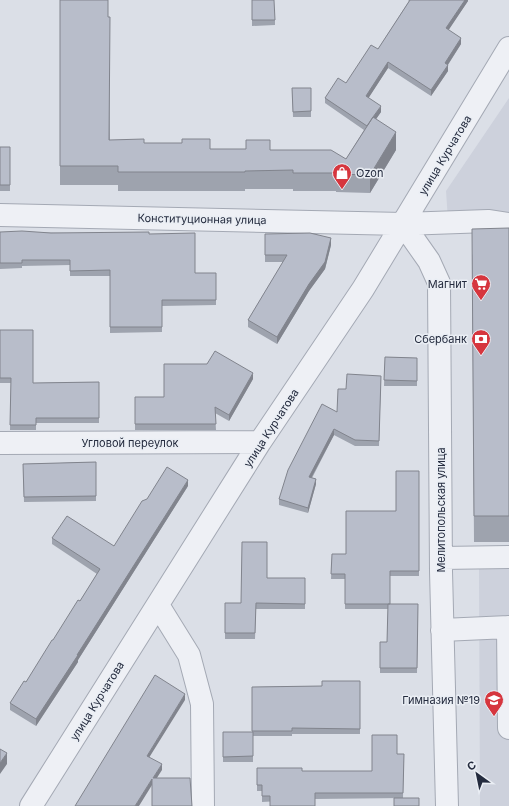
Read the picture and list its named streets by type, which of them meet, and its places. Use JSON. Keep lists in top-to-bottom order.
{
  "streets": {
    "street": [
      "улица Курчатова",
      "Конституционная улица",
      "Угловой переулок",
      "Мелитопольская улица"
    ]
  },
  "crossings": [
    ["улица Курчатова", "Конституционная улица"],
    ["улица Курчатова", "Угловой переулок"],
    ["улица Курчатова", "Мелитопольская улица"],
    ["Конституционная улица", "Мелитопольская улица"]
  ],
  "places": {
    "shop": ["Ozon"],
    "supermarket": ["Магнит"],
    "bank": ["Сбербанк"],
    "school or university": ["Гимназия №19"]
  },
  "north": "top left"
}
